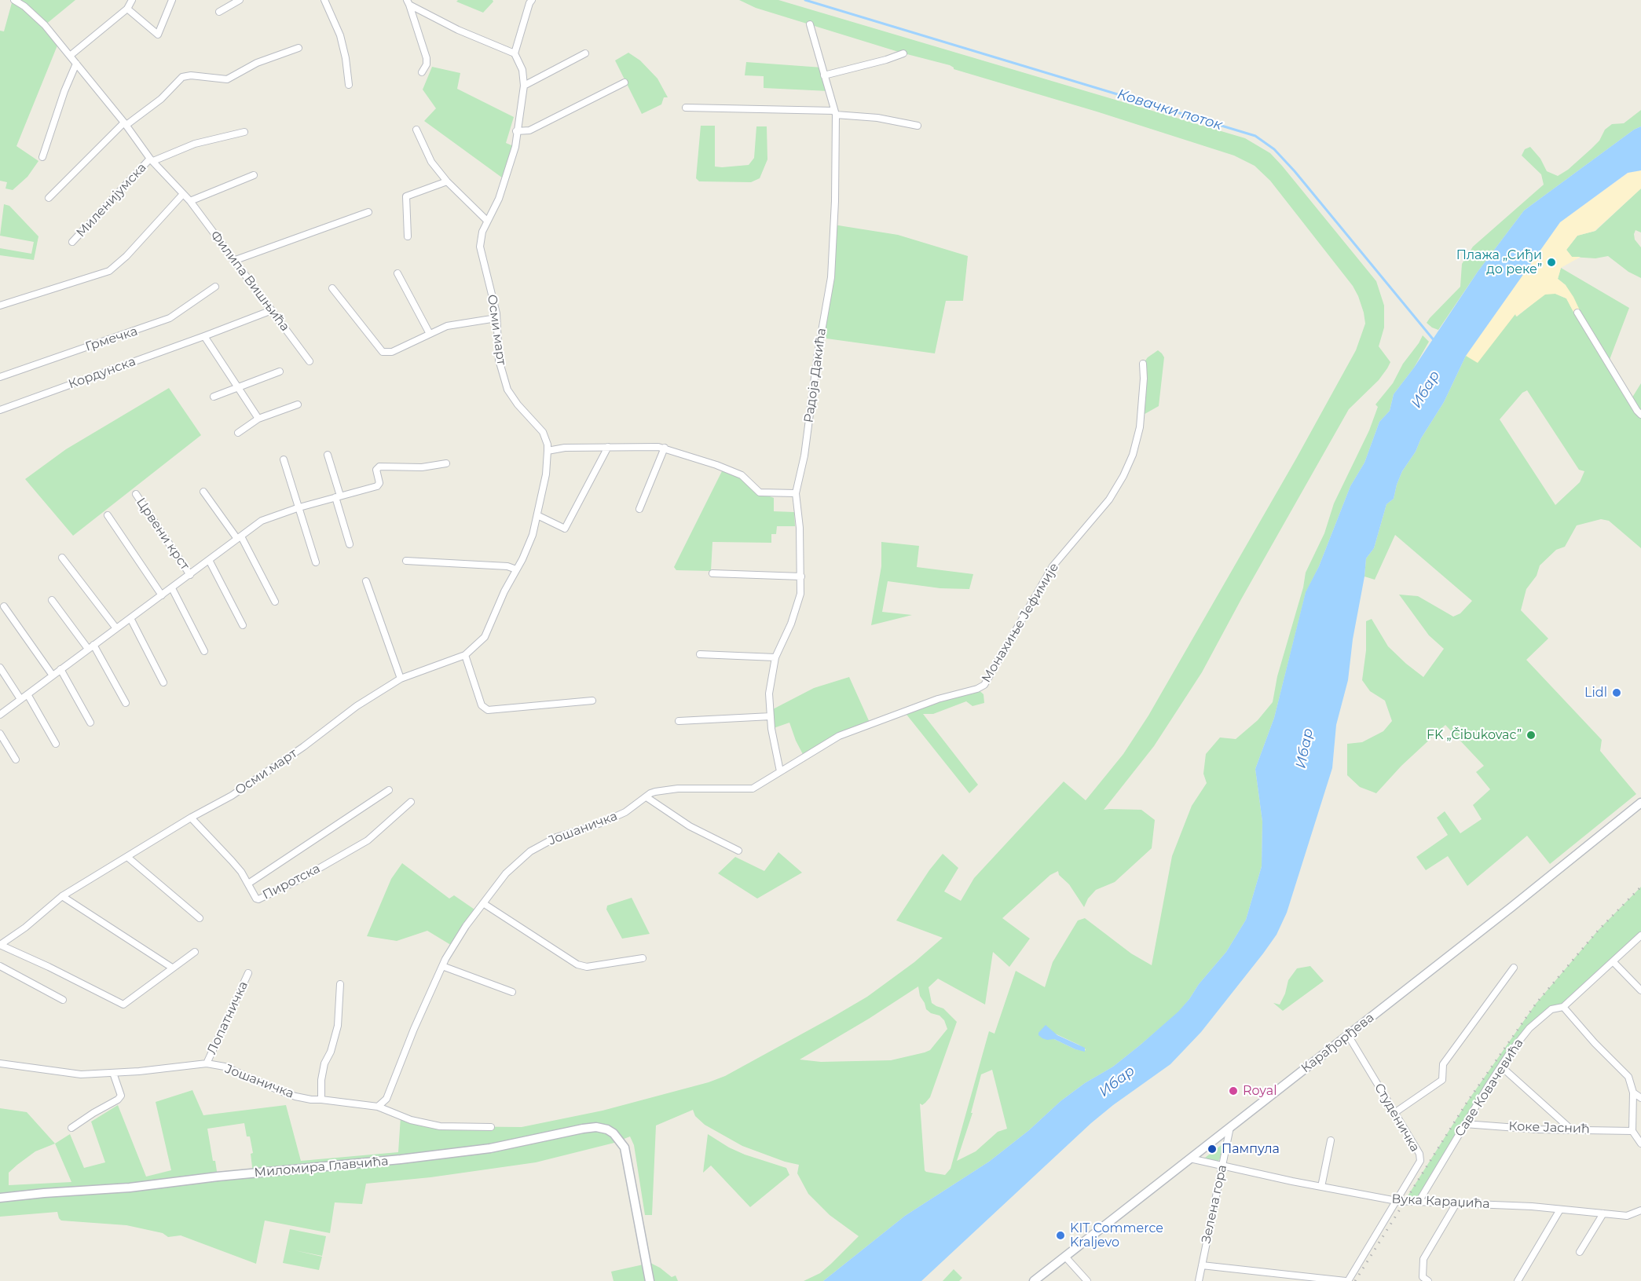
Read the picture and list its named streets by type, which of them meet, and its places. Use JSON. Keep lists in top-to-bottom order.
{
  "streets": {
    "street": [
      "Миленијумска",
      "Филипа Вишњића",
      "Осми март",
      "Грмечка",
      "Кордунска",
      "Радоја Дакића",
      "Црвени крст",
      "Монахиње Јефимије",
      "Јошаничка",
      "Пиротска",
      "Лопатничка",
      "Карађорђева",
      "Саве Ковачевића",
      "Студеничка",
      "Коке Јаснић",
      "Миломира Главчића",
      "Вука Караџића",
      "Зелена гора"
    ]
  },
  "crossings": [
    ["Миленијумска", "Филипа Вишњића"],
    ["Филипа Вишњића", "Кордунска"],
    ["Осми март", "Пиротска"],
    ["Монахиње Јефимије", "Јошаничка"],
    ["Јошаничка", "Лопатничка"],
    ["Карађорђева", "Студеничка"],
    ["Карађорђева", "Вука Караџића"],
    ["Карађорђева", "Зелена гора"],
    ["Саве Ковачевића", "Коке Јаснић"],
    ["Саве Ковачевића", "Вука Караџића"],
    ["Студеничка", "Вука Караџића"],
    ["Вука Караџића", "Зелена гора"]
  ],
  "water": ["Ковачки поток", "Ибар"],
  "places": [
    "Плажа „Сиђи до реке”",
    "Lidl",
    "FK „Čibukovac”",
    "Royal",
    "Пампула",
    "KIT Commerce Kraljevo"
  ]
}
